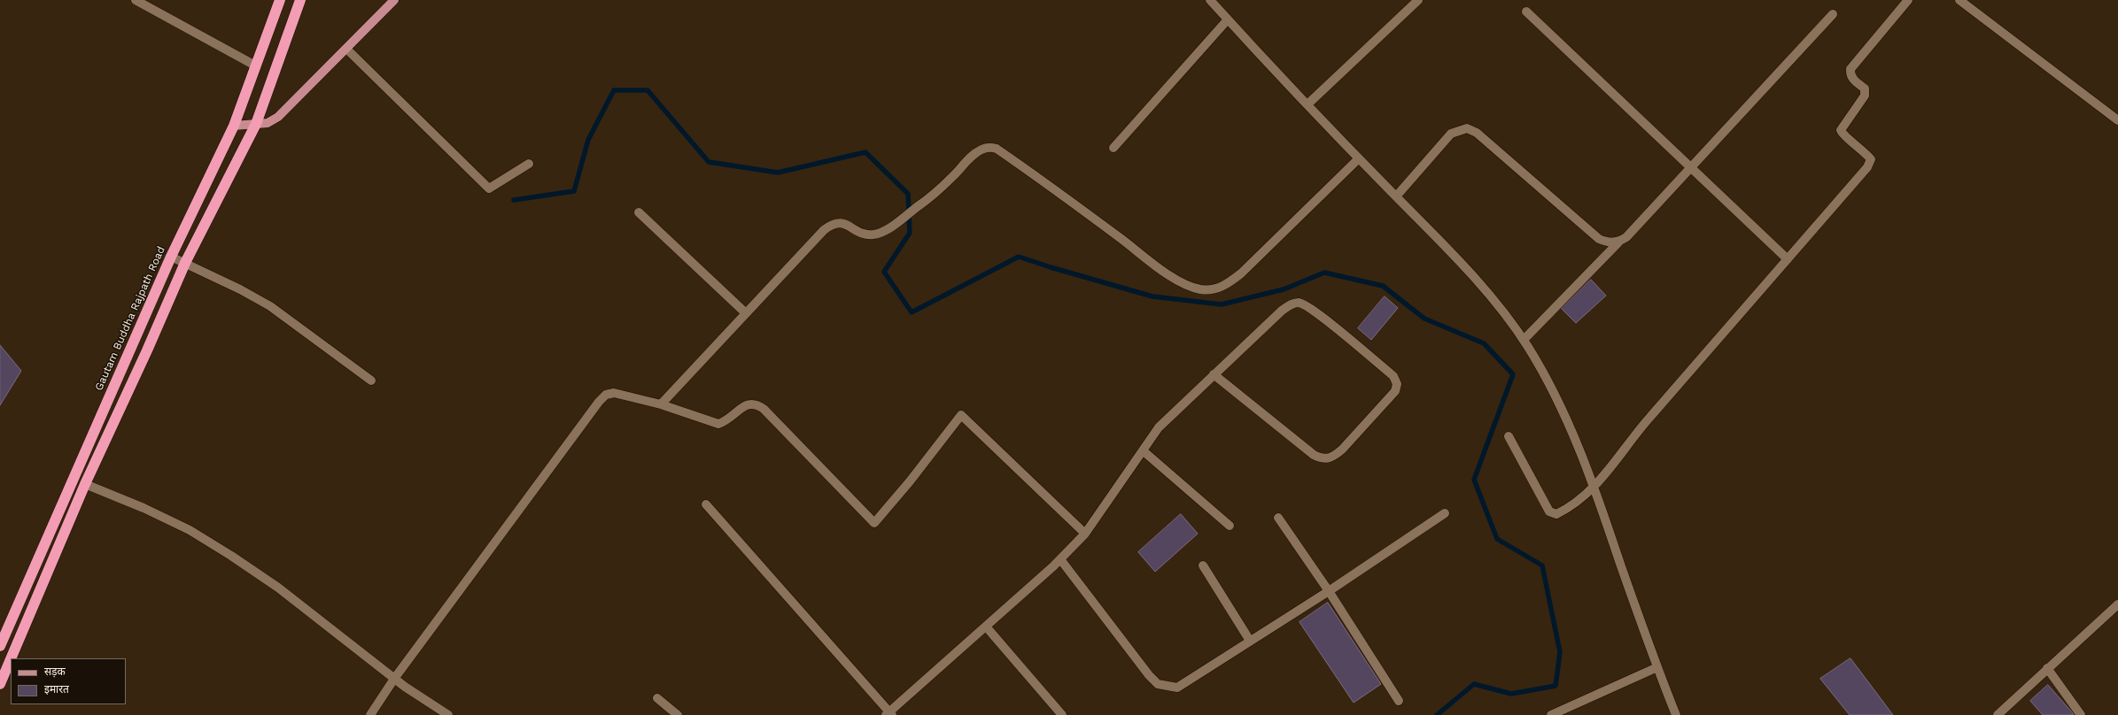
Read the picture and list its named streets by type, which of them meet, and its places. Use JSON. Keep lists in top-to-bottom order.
{
  "streets": {
    "highway": ["Gautam Buddha Rajpath Road"]
  },
  "legend": ["सड़क", "इमारत"]
}
